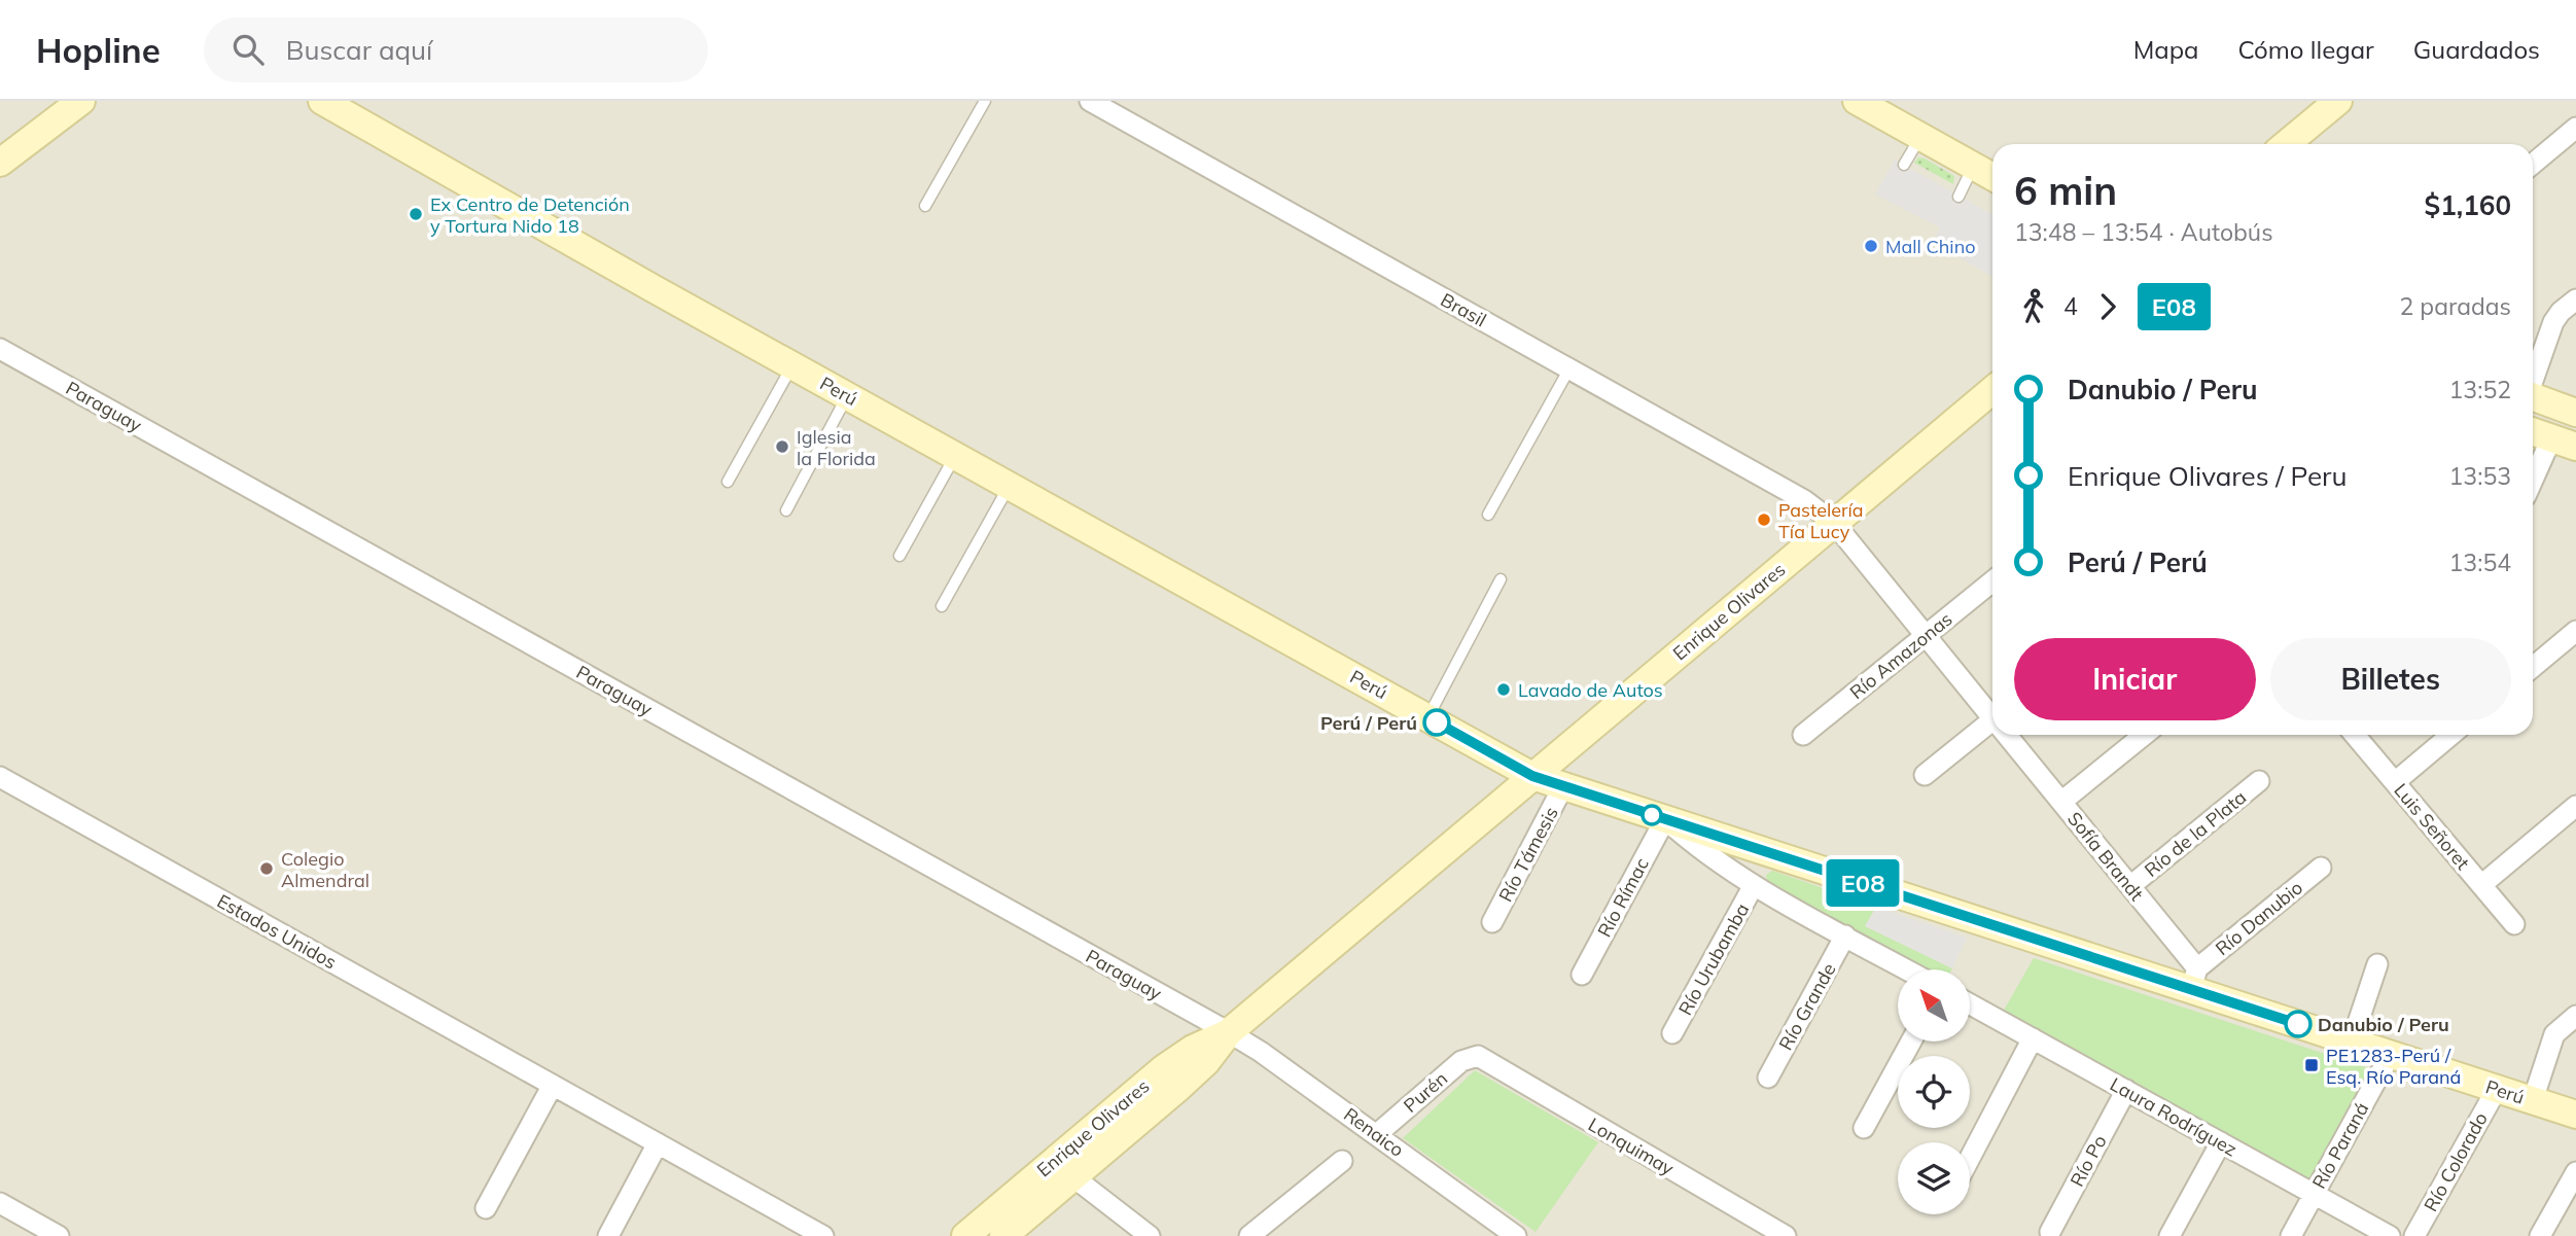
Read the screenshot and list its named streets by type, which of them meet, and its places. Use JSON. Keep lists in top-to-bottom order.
{
  "streets": {
    "street": [
      "Brasil",
      "Perú",
      "Paraguay",
      "Enrique Olivares",
      "Río Amazonas",
      "Luis Señoret",
      "Río de la Plata",
      "Río Támesis",
      "Sofía Brandt",
      "Río Rímac",
      "Río Danubio",
      "Estados Unidos",
      "Río Urubamba",
      "Río Grande",
      "Purén",
      "Laura Rodríguez",
      "Renaico",
      "Río Paraná",
      "Lonquimay",
      "Río Po",
      "Río Colorado"
    ]
  },
  "crossings": [
    ["Brasil", "Enrique Olivares"],
    ["Brasil", "Sofía Brandt"],
    ["Perú", "Enrique Olivares"],
    ["Perú", "Río Támesis"],
    ["Perú", "Sofía Brandt"],
    ["Perú", "Río Rímac"],
    ["Perú", "Río Danubio"],
    ["Perú", "Río Paraná"],
    ["Perú", "Río Colorado"],
    ["Paraguay", "Enrique Olivares"],
    ["Paraguay", "Renaico"],
    ["Enrique Olivares", "Sofía Brandt"],
    ["Enrique Olivares", "Renaico"],
    ["Río Amazonas", "Sofía Brandt"],
    ["Río de la Plata", "Sofía Brandt"],
    ["Sofía Brandt", "Río Danubio"],
    ["Purén", "Renaico"],
    ["Purén", "Lonquimay"],
    ["Laura Rodríguez", "Río Paraná"],
    ["Laura Rodríguez", "Río Po"]
  ],
  "places": {
    "other": [
      "Ex Centro de Detención y Tortura Nido 18",
      "Mall Chino",
      "Iglesia la Florida",
      "Pastelería Tía Lucy",
      "Lavado de Autos",
      "Perú / Perú",
      "Colegio Almendral",
      "Danubio / Peru"
    ],
    "transit": ["PE1283-Perú / Esq. Río Paraná"]
  },
  "lines": ["bus line E08"],
  "north": "top left",
  "page": {
    "header": "Hopline",
    "search": "Buscar aquí",
    "nav": ["Mapa", "Cómo llegar", "Guardados"],
    "on_map": "E08",
    "heading": ["6 min", "13:48 – 13:54 · Autobús", "$1,160"],
    "legs": ["4", "E08", "2 paradas"],
    "list": [
      {
        "name": "Danubio / Peru",
        "value": "13:52"
      },
      {
        "name": "Enrique Olivares / Peru",
        "value": "13:53"
      },
      {
        "name": "Perú / Perú",
        "value": "13:54"
      }
    ],
    "buttons": ["Iniciar", "Billetes"]
  }
}
